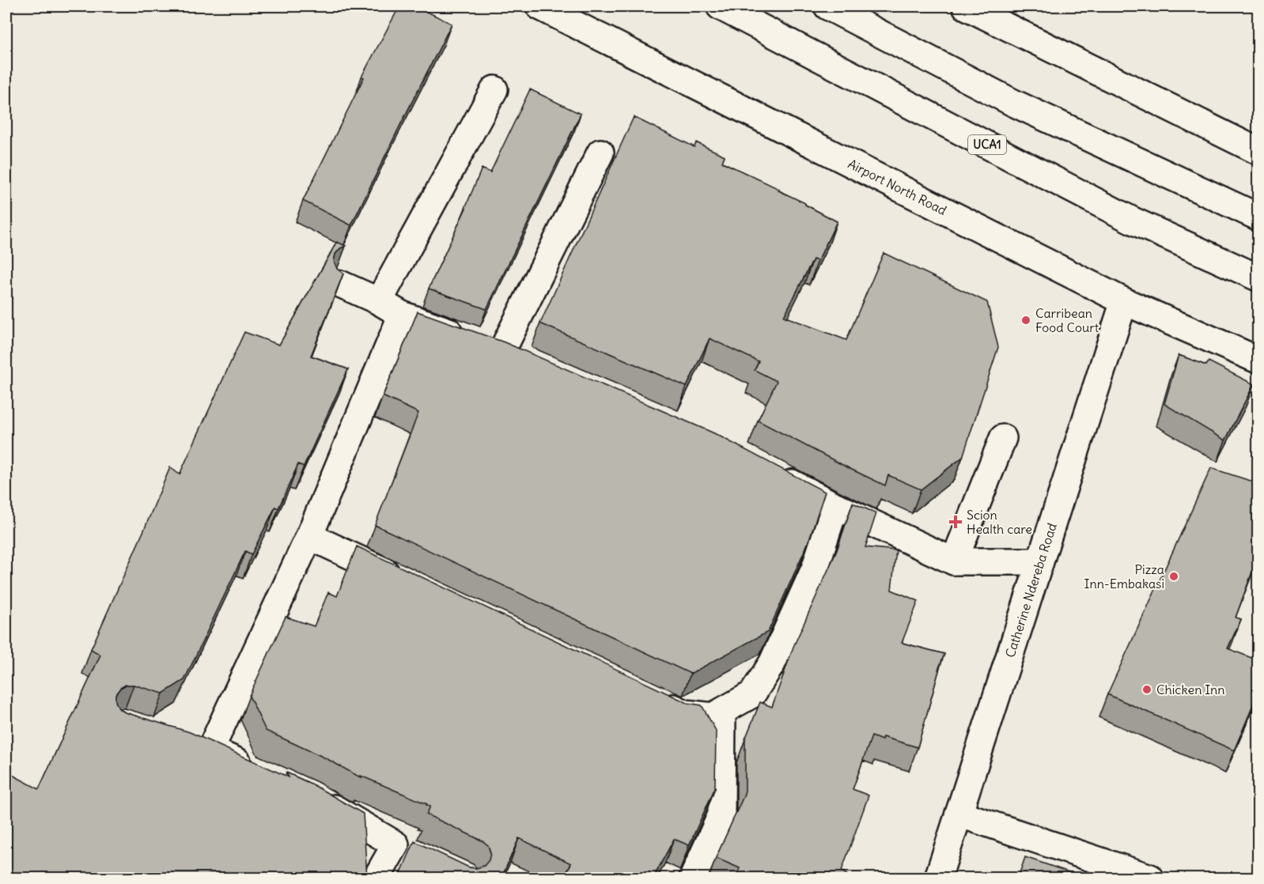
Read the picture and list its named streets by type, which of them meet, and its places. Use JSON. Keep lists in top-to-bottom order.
{
  "streets": {
    "street": ["UCA1", "Airport North Road", "Catherine Ndereba Road"]
  },
  "crossings": [
    ["Airport North Road", "Catherine Ndereba Road"]
  ],
  "places": {
    "other": ["Carribean Food Court", "Pizza Inn-Embakasi", "Chicken Inn"],
    "health": ["Scion Health care"]
  }
}
